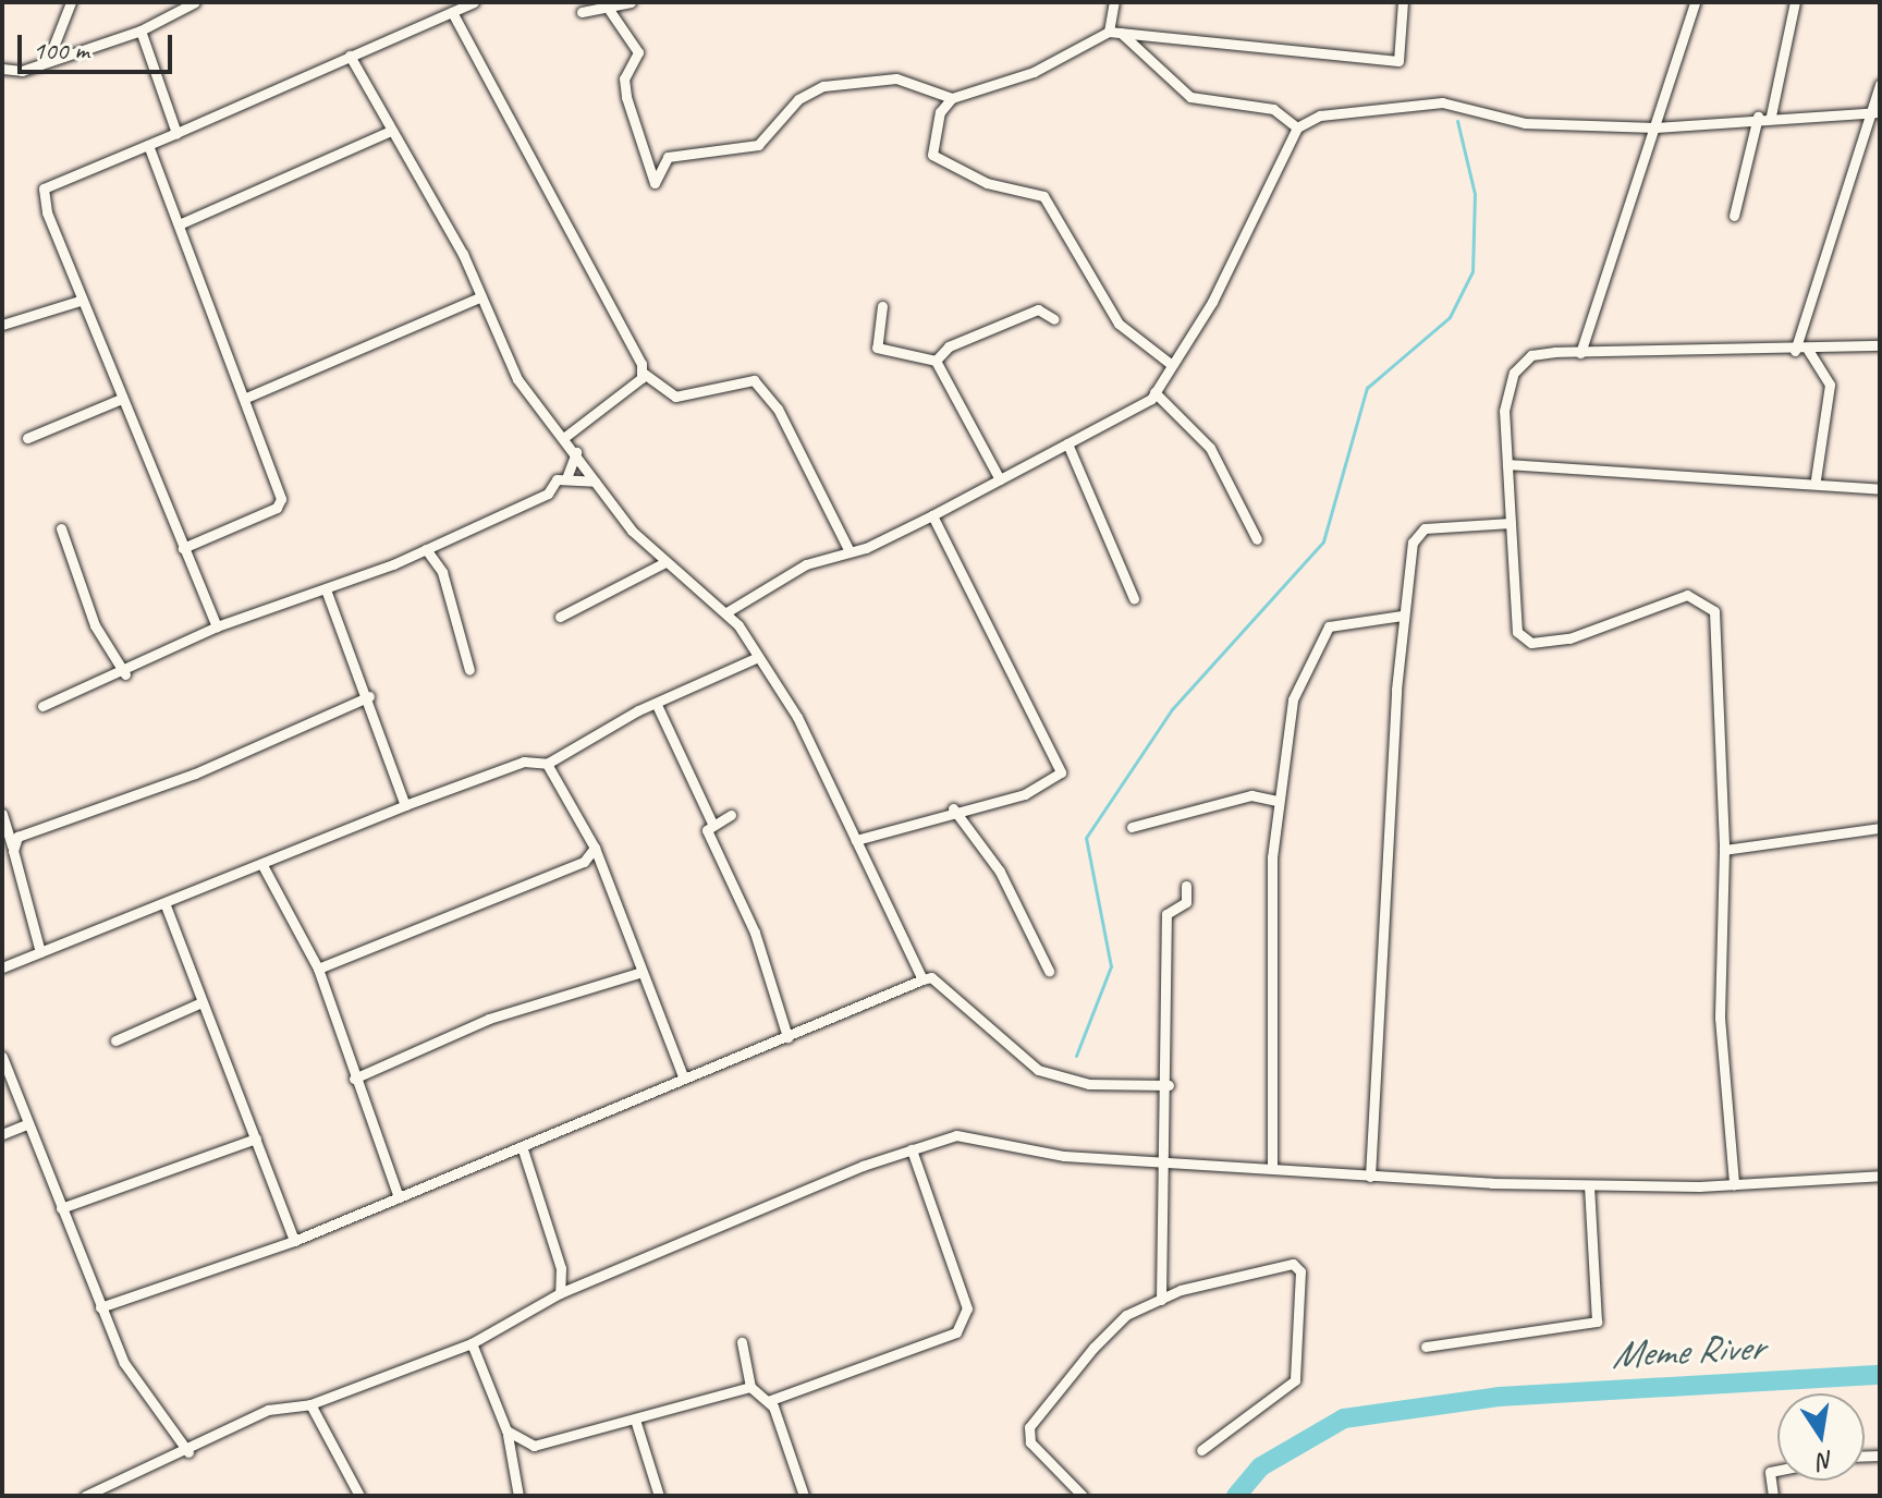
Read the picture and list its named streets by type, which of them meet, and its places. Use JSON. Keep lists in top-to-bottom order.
{
  "water": ["Meme River"],
  "scale_bar": "100 m",
  "north": "bottom"
}
